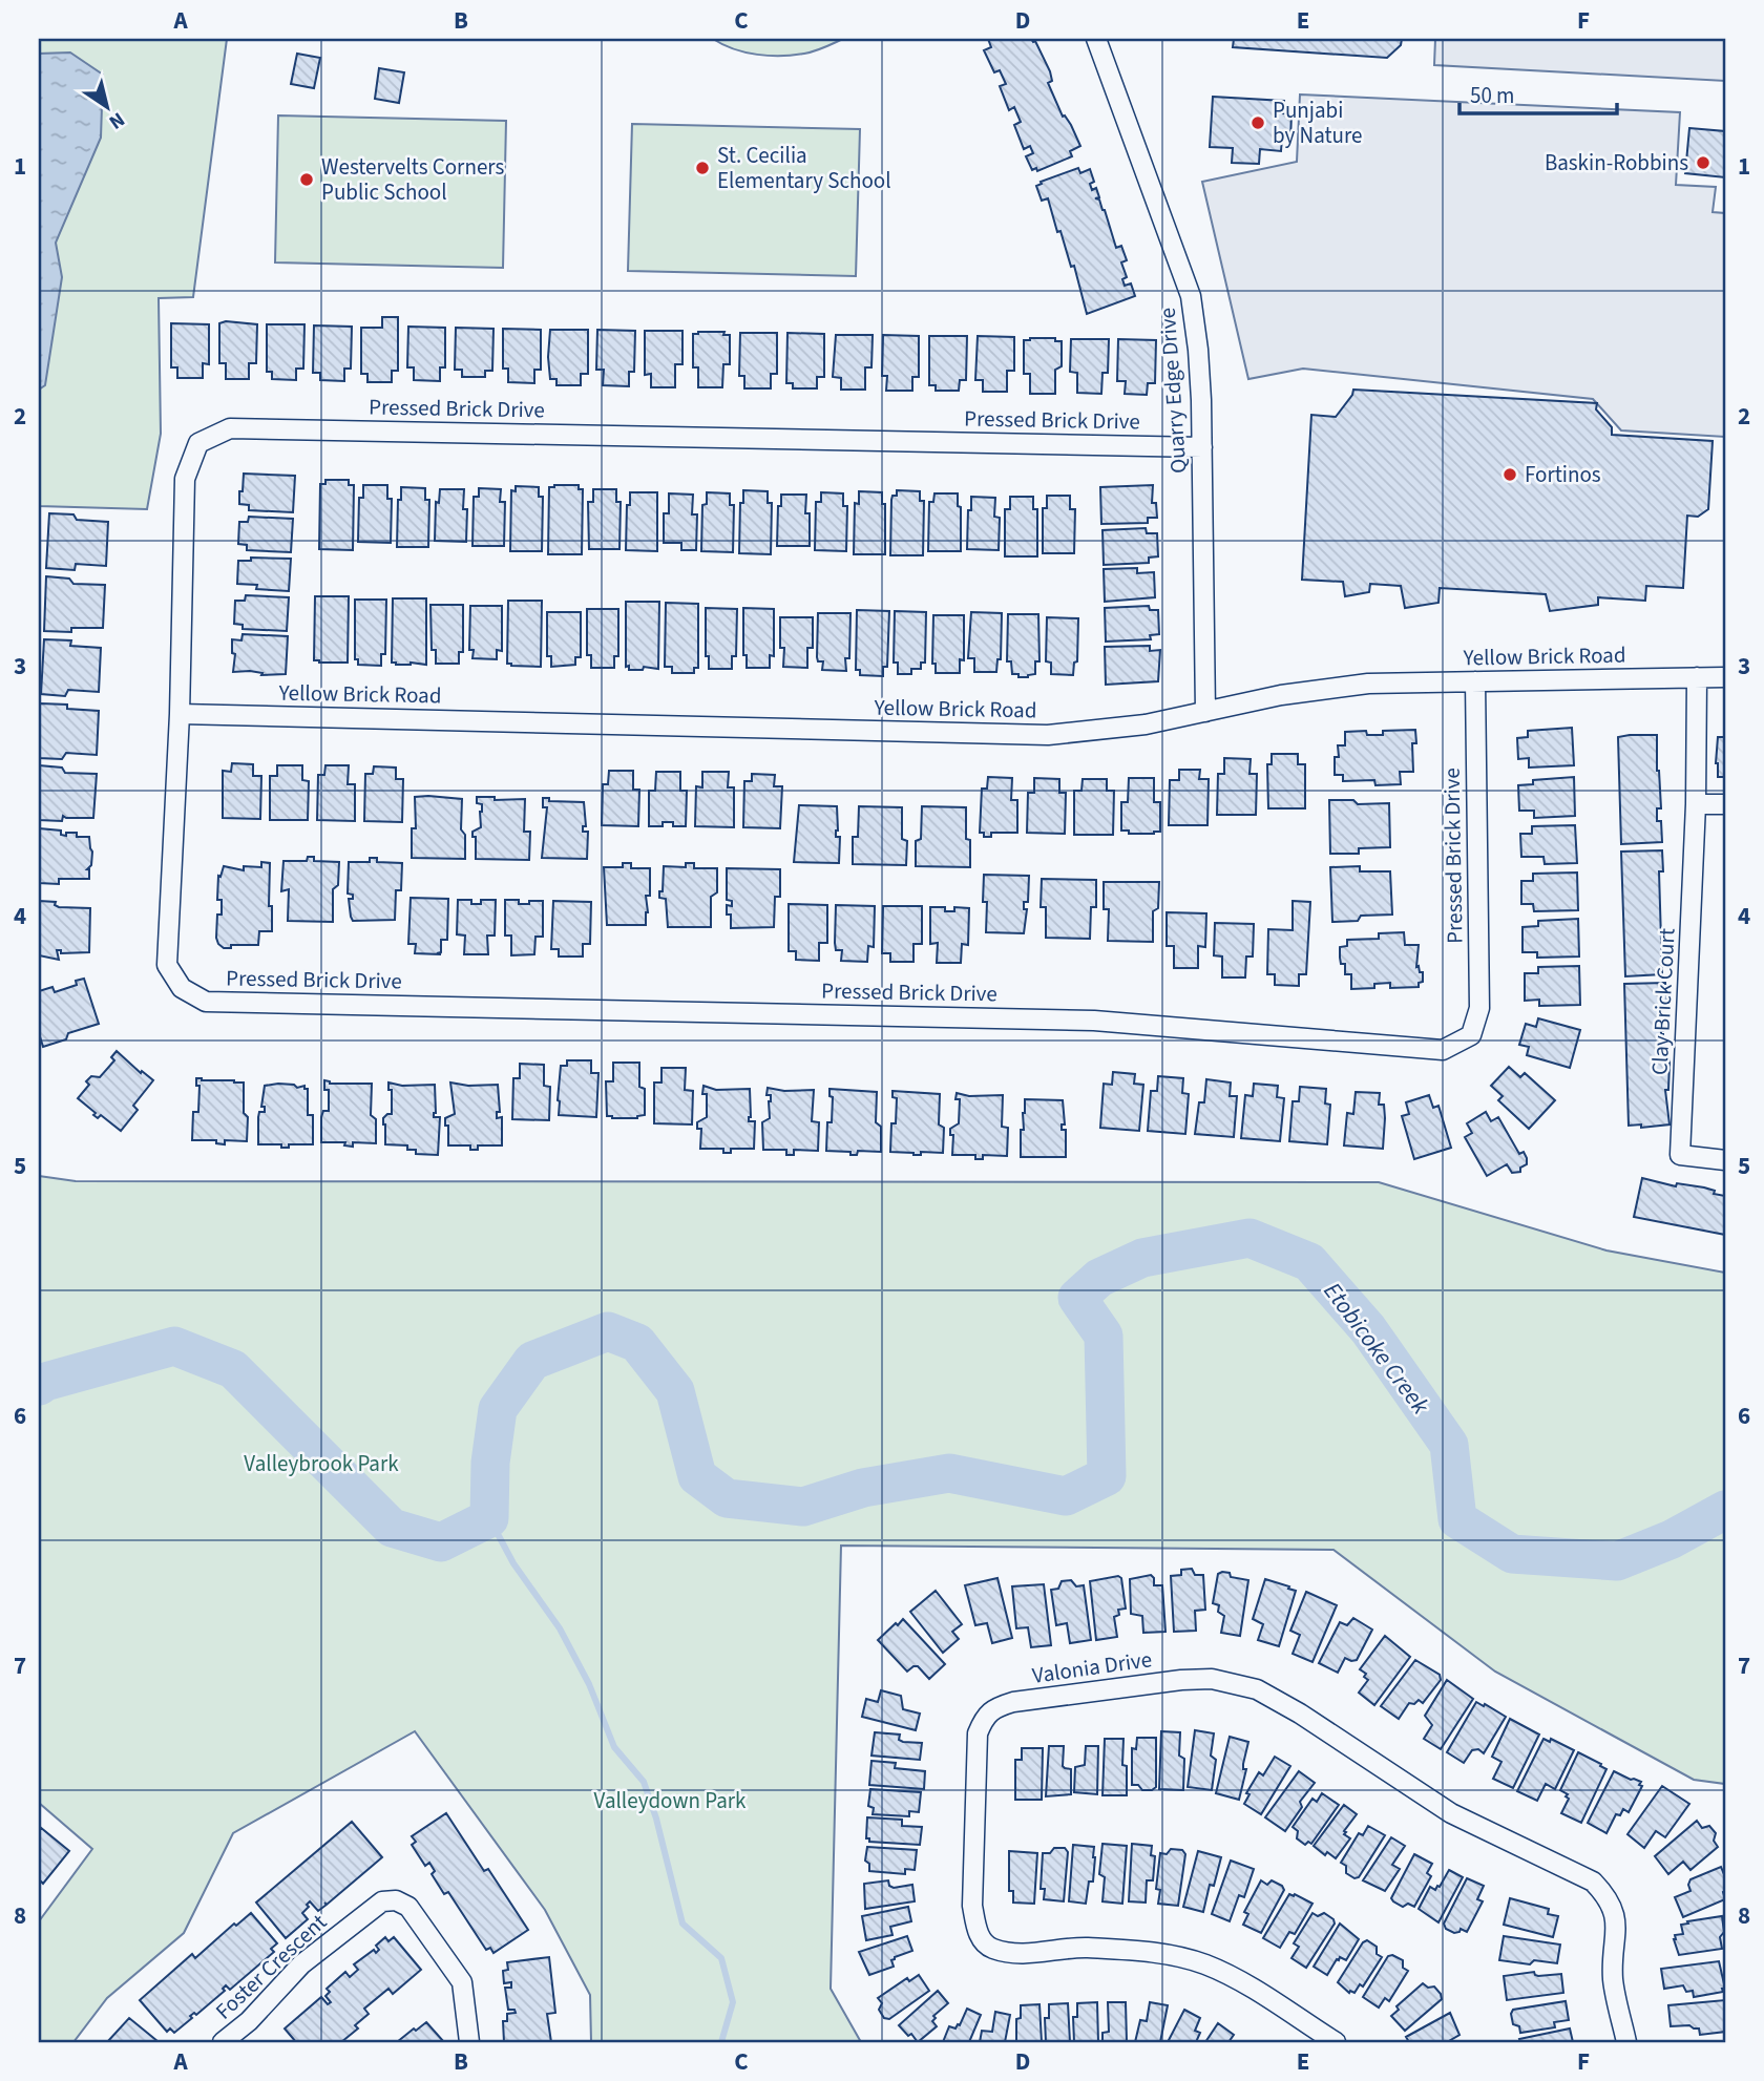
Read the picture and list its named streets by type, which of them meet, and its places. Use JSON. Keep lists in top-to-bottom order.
{
  "streets": {
    "street": [
      "Quarry Edge Drive",
      "Pressed Brick Drive",
      "Yellow Brick Road",
      "Clay Brick Court",
      "Valonia Drive",
      "Foster Crescent"
    ]
  },
  "crossings": [
    ["Quarry Edge Drive", "Pressed Brick Drive"],
    ["Quarry Edge Drive", "Yellow Brick Road"],
    ["Pressed Brick Drive", "Yellow Brick Road"],
    ["Yellow Brick Road", "Clay Brick Court"]
  ],
  "water": ["Etobicoke Creek"],
  "parks": ["Valleybrook Park", "Valleydown Park"],
  "places": [
    "Punjabi by Nature",
    "Baskin-Robbins",
    "St. Cecilia Elementary School",
    "Westervelts Corners Public School",
    "Fortinos"
  ],
  "scale_bar": "50 m",
  "north": "bottom right",
  "grid": {
    "columns": [
      "A",
      "B",
      "C",
      "D",
      "E",
      "F"
    ],
    "rows": [
      "1",
      "2",
      "3",
      "4",
      "5",
      "6",
      "7",
      "8"
    ]
  }
}
